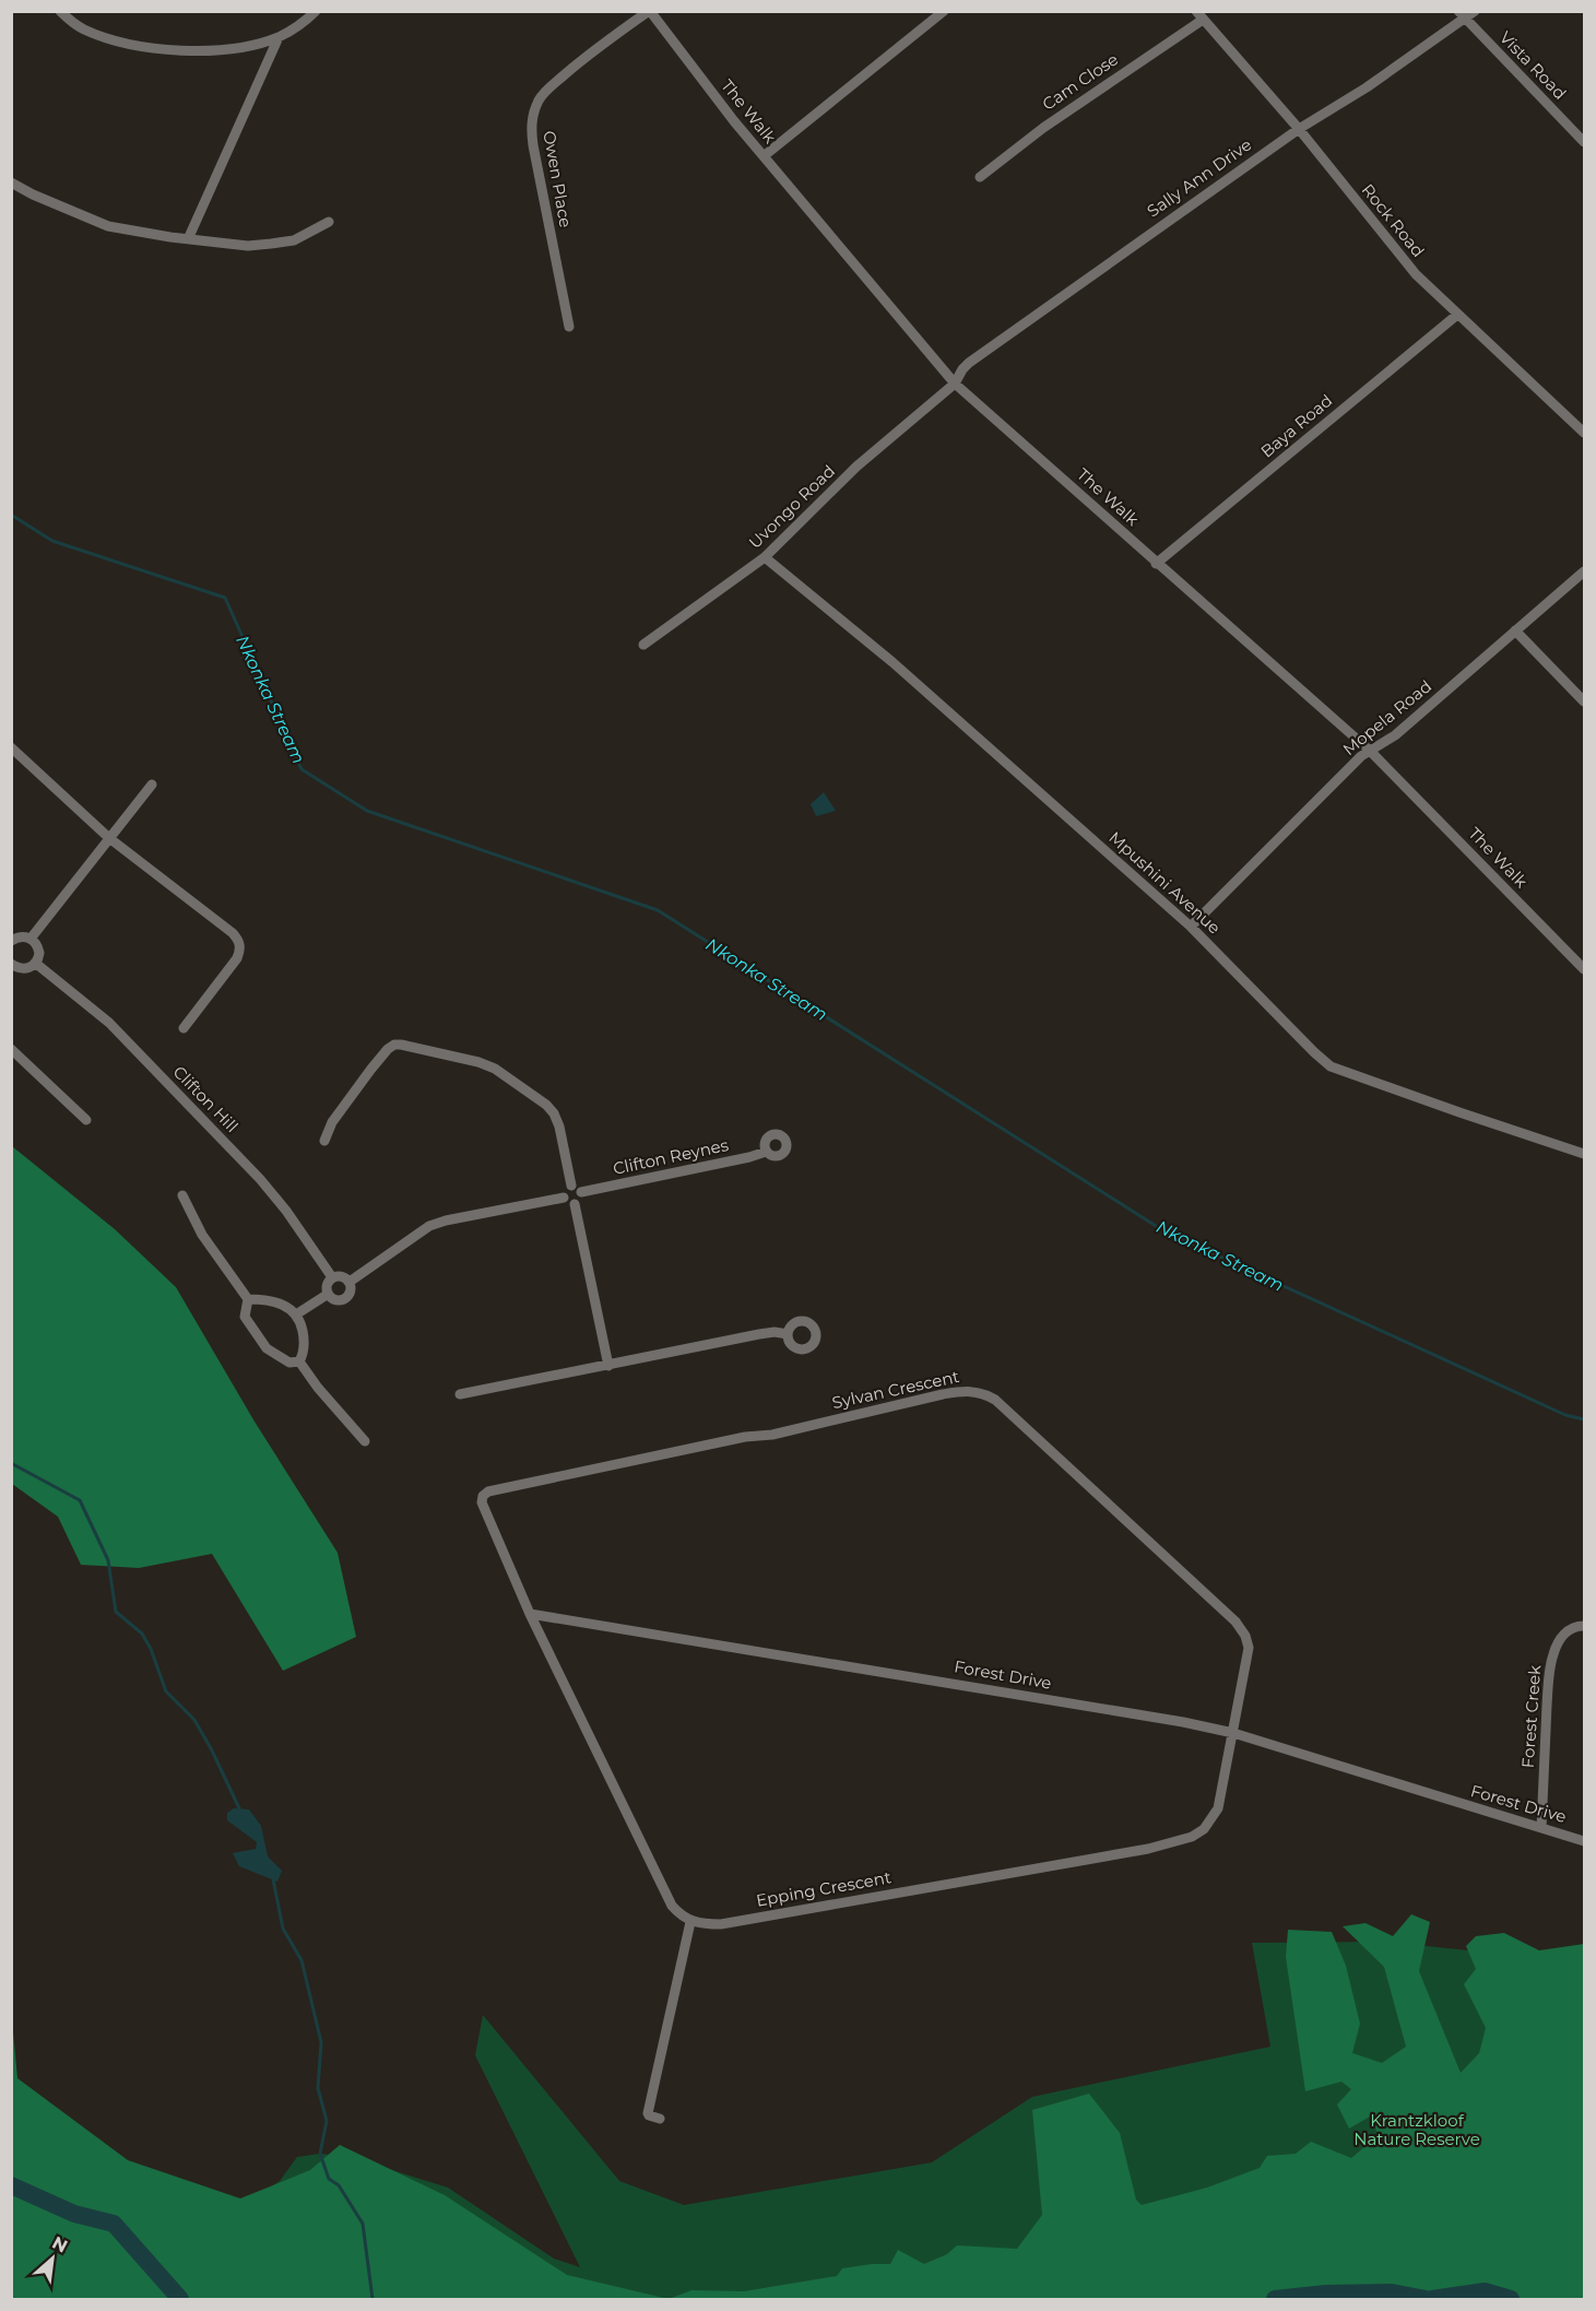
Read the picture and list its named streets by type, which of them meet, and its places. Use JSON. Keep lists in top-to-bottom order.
{
  "streets": {
    "street": [
      "Vista Road",
      "Cam Close",
      "The Walk",
      "Sally Ann Drive",
      "Owen Place",
      "Rock Road",
      "Baya Road",
      "Uvongo Road",
      "Mopela Road",
      "Mpushini Avenue",
      "Clifton Hill",
      "Clifton Reynes",
      "Sylvan Crescent",
      "Forest Drive",
      "Forest Creek",
      "Epping Crescent"
    ]
  },
  "crossings": [
    ["Vista Road", "Sally Ann Drive"],
    ["Cam Close", "Rock Road"],
    ["The Walk", "Sally Ann Drive"],
    ["The Walk", "Owen Place"],
    ["The Walk", "Baya Road"],
    ["The Walk", "Uvongo Road"],
    ["The Walk", "Mopela Road"],
    ["Sally Ann Drive", "Rock Road"],
    ["Sally Ann Drive", "Uvongo Road"],
    ["Rock Road", "Baya Road"],
    ["Uvongo Road", "Mpushini Avenue"],
    ["Mopela Road", "Mpushini Avenue"],
    ["Sylvan Crescent", "Forest Drive"],
    ["Sylvan Crescent", "Epping Crescent"],
    ["Forest Drive", "Forest Creek"],
    ["Forest Drive", "Epping Crescent"]
  ],
  "water": ["Nkonka Stream"],
  "parks": ["Krantzkloof Nature Reserve"],
  "north": "top right"
}
